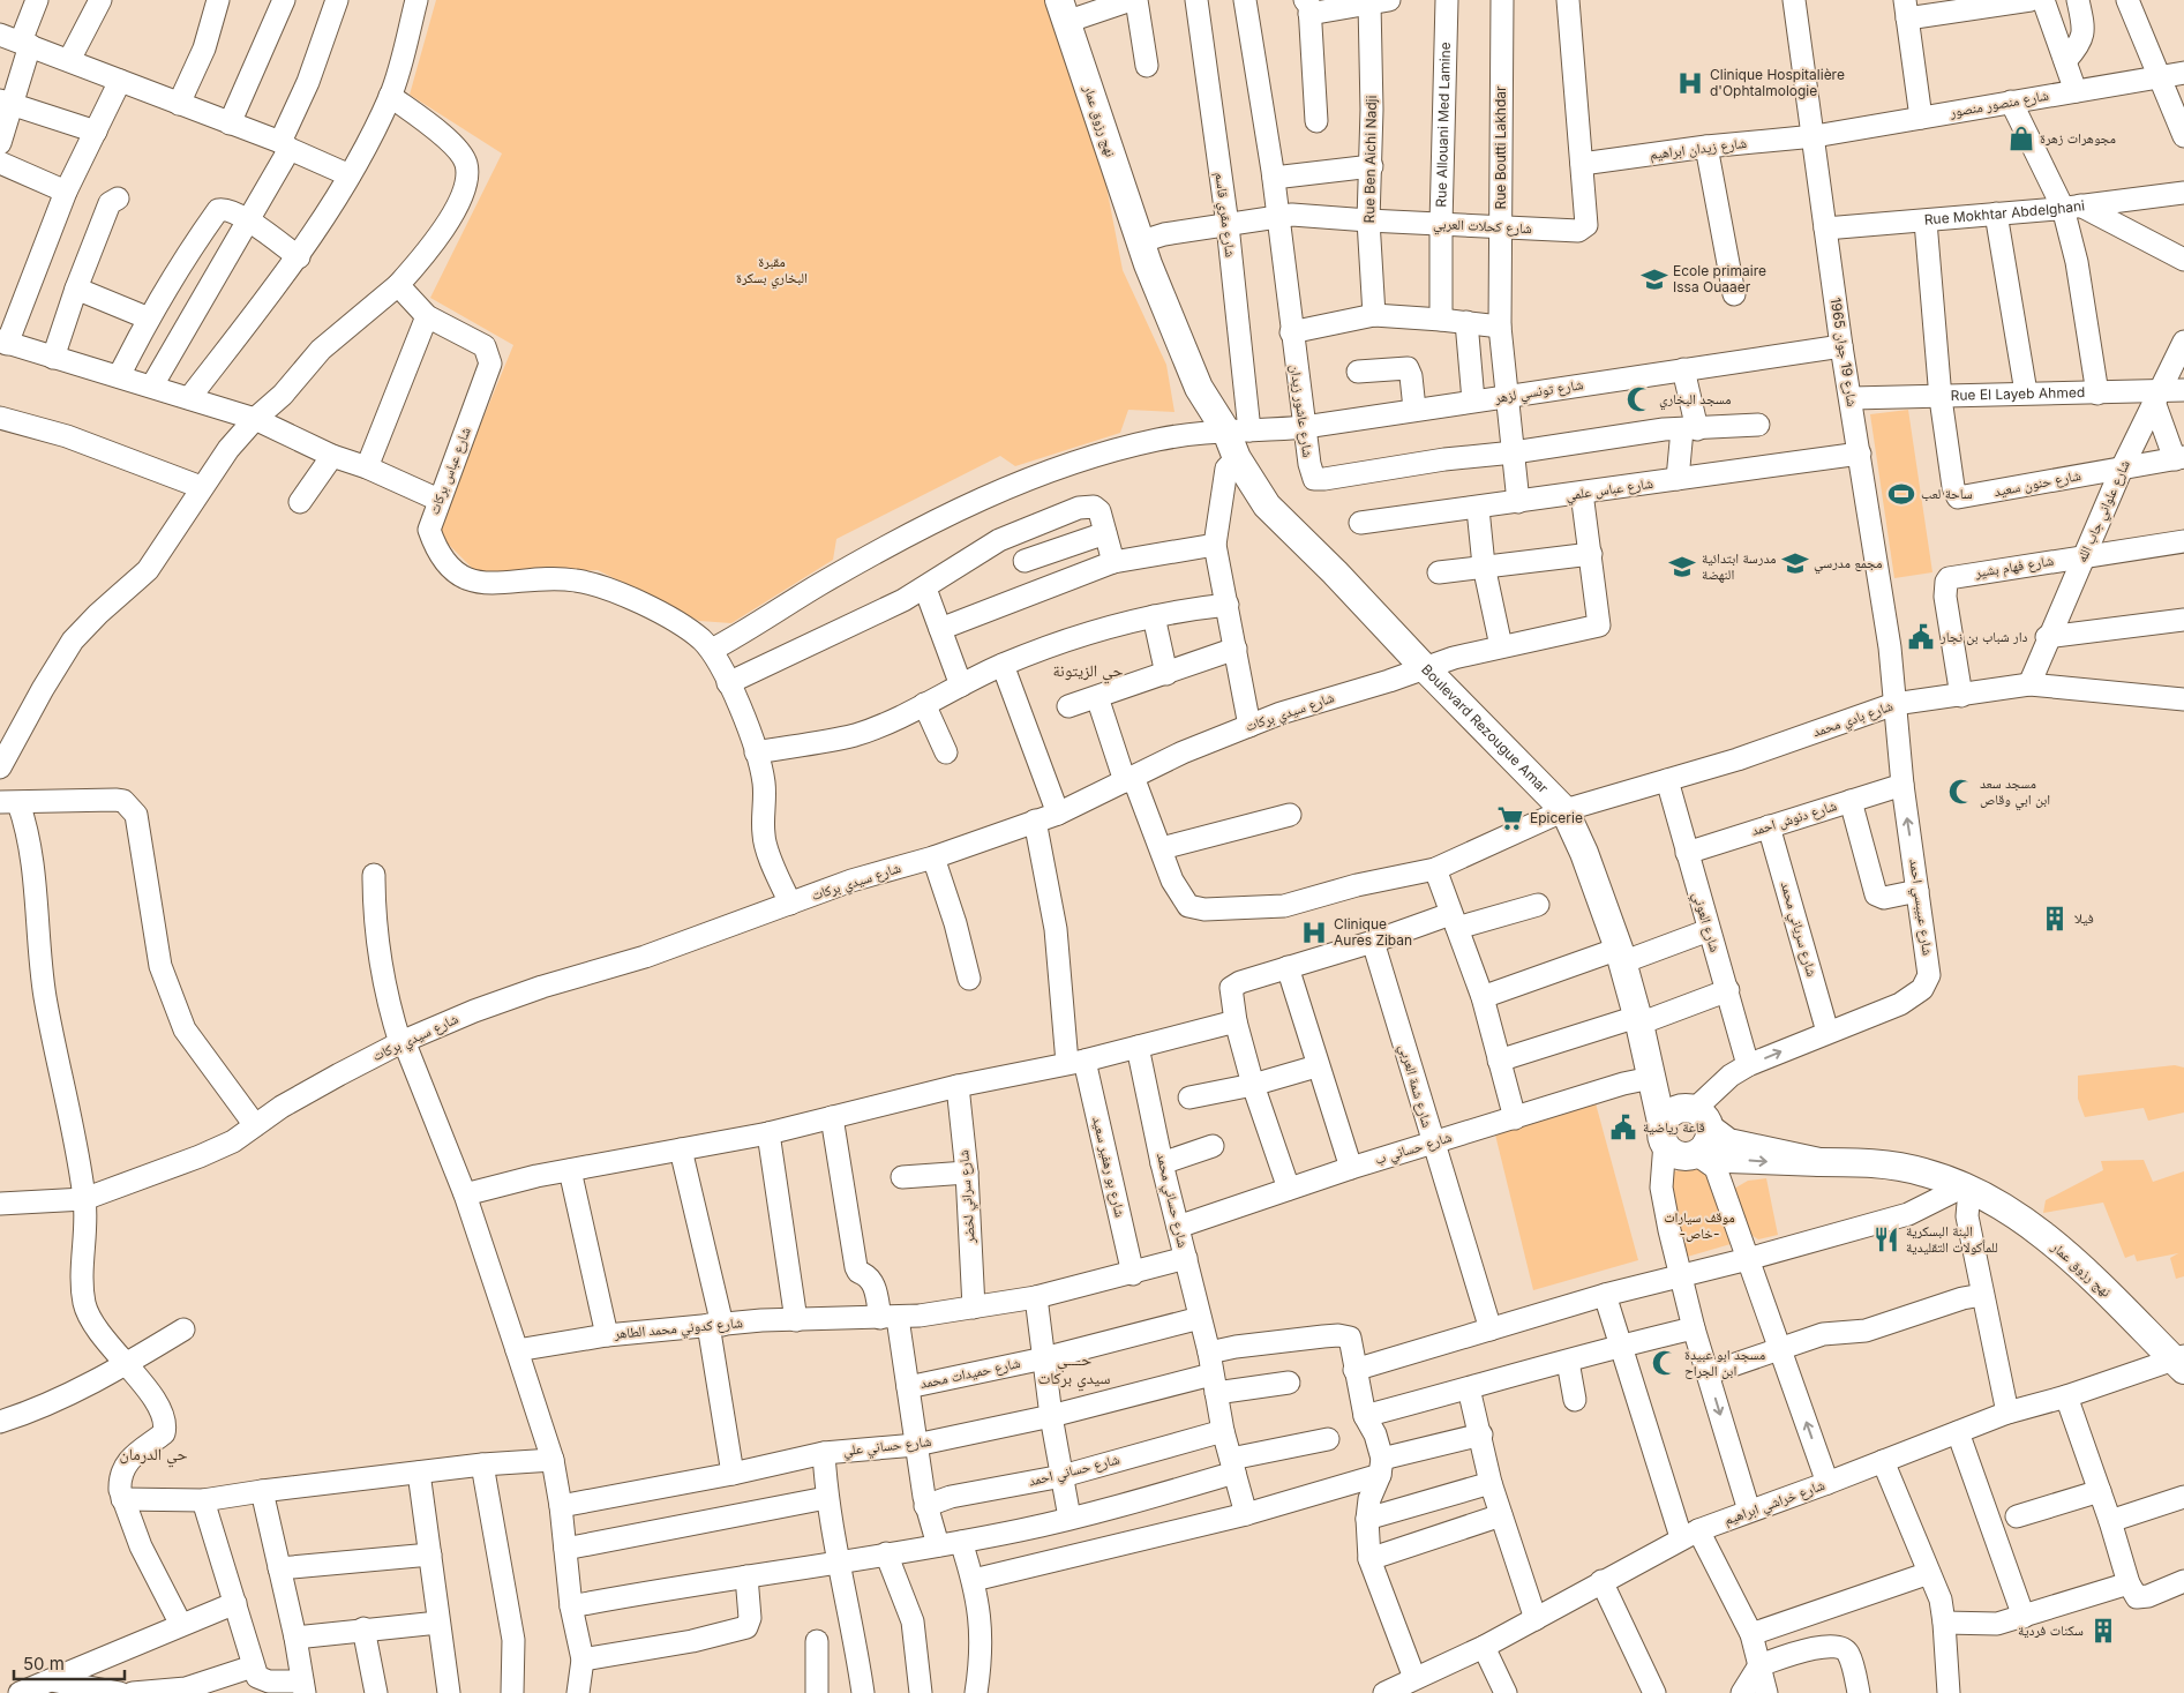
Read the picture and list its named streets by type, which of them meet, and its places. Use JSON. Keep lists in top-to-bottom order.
{
  "streets": {
    "main road": ["نهج رزوق عمار", "Boulevard Rezougue Amar"],
    "street": [
      "شارع منصور منصور",
      "Rue Allouani Med Lamine",
      "Rue Boutti Lakhdar",
      "شارع زيدان ابراهيم",
      "Rue Ben Aichi Nadji",
      "Rue Mokhtar Abdelghani",
      "شارع مقري قاسم",
      "شارع كحلات العربي",
      "شارع 19 جوان 1965",
      "شارع تونسي لزهر",
      "Rue El Layeb Ahmed",
      "شارع عاشور زيدان",
      "شارع عباس بركات",
      "شارع حنون سعيد",
      "شارع عباس علمي",
      "شارع علواني جاب الله",
      "شارع فهام بشير",
      "شارع سيدي بركات",
      "شارع بادي محمد",
      "شارع دنوش احمد",
      "شارع عبيبسي احمد",
      "شارع العوني",
      "شارع سرياني محمد",
      "شارع شمة العربي",
      "شارع حساني ب",
      "شارع بو رهفير سعيد",
      "شارع سراني لخضر",
      "شارع حساني محمد",
      "شارع كدوني محمد الطاهر",
      "شارع حميدات محمد",
      "شارع حساني علي",
      "شارع حساني احمد",
      "شارع خراشي ابراهيم"
    ]
  },
  "crossings": [
    ["شارع منصور منصور", "شارع زيدان ابراهيم"],
    ["شارع منصور منصور", "شارع 19 جوان 1965"],
    ["نهج رزوق عمار", "شارع كحلات العربي"],
    ["نهج رزوق عمار", "Boulevard Rezougue Amar"],
    ["نهج رزوق عمار", "شارع خراشي ابراهيم"],
    ["Rue Allouani Med Lamine", "شارع كحلات العربي"],
    ["Rue Boutti Lakhdar", "شارع كحلات العربي"],
    ["Rue Boutti Lakhdar", "شارع تونسي لزهر"],
    ["Rue Boutti Lakhdar", "شارع عاشور زيدان"],
    ["Rue Boutti Lakhdar", "شارع عباس علمي"],
    ["شارع زيدان ابراهيم", "شارع كحلات العربي"],
    ["شارع زيدان ابراهيم", "شارع 19 جوان 1965"],
    ["Rue Ben Aichi Nadji", "شارع كحلات العربي"],
    ["Rue Mokhtar Abdelghani", "شارع 19 جوان 1965"],
    ["شارع مقري قاسم", "شارع كحلات العربي"],
    ["شارع مقري قاسم", "شارع تونسي لزهر"],
    ["شارع مقري قاسم", "Boulevard Rezougue Amar"],
    ["شارع كحلات العربي", "شارع عاشور زيدان"],
    ["شارع كحلات العربي", "Boulevard Rezougue Amar"],
    ["شارع 19 جوان 1965", "شارع تونسي لزهر"],
    ["شارع 19 جوان 1965", "Rue El Layeb Ahmed"],
    ["شارع 19 جوان 1965", "شارع عباس علمي"],
    ["شارع 19 جوان 1965", "شارع بادي محمد"],
    ["شارع 19 جوان 1965", "شارع عبيبسي احمد"],
    ["شارع تونسي لزهر", "شارع عاشور زيدان"],
    ["شارع تونسي لزهر", "شارع عباس بركات"],
    ["شارع تونسي لزهر", "Boulevard Rezougue Amar"],
    ["Rue El Layeb Ahmed", "شارع حنون سعيد"],
    ["Rue El Layeb Ahmed", "شارع علواني جاب الله"],
    ["شارع عباس بركات", "شارع سيدي بركات"],
    ["شارع حنون سعيد", "شارع علواني جاب الله"],
    ["شارع عباس علمي", "شارع سيدي بركات"],
    ["شارع علواني جاب الله", "شارع فهام بشير"],
    ["شارع علواني جاب الله", "شارع بادي محمد"],
    ["شارع فهام بشير", "شارع بادي محمد"],
    ["شارع سيدي بركات", "شارع بادي محمد"],
    ["شارع سيدي بركات", "Boulevard Rezougue Amar"],
    ["شارع سيدي بركات", "شارع بو رهفير سعيد"],
    ["شارع بادي محمد", "Boulevard Rezougue Amar"],
    ["شارع بادي محمد", "شارع عبيبسي احمد"],
    ["شارع بادي محمد", "شارع العوني"],
    ["Boulevard Rezougue Amar", "شارع حساني ب"],
    ["شارع دنوش احمد", "شارع عبيبسي احمد"],
    ["شارع دنوش احمد", "شارع العوني"],
    ["شارع دنوش احمد", "شارع سرياني محمد"],
    ["شارع عبيبسي احمد", "شارع العوني"],
    ["شارع عبيبسي احمد", "شارع سرياني محمد"],
    ["شارع شمة العربي", "شارع حساني ب"],
    ["شارع حساني ب", "شارع حساني محمد"],
    ["شارع بو رهفير سعيد", "شارع كدوني محمد الطاهر"],
    ["شارع سراني لخضر", "شارع كدوني محمد الطاهر"],
    ["شارع حساني محمد", "شارع كدوني محمد الطاهر"],
    ["شارع حساني محمد", "شارع حميدات محمد"],
    ["شارع حساني محمد", "شارع حساني علي"],
    ["شارع حساني محمد", "شارع حساني احمد"]
  ],
  "districts": ["حي الزيتونة", "حــــي سيدي بركات", "حي الدرمان"],
  "parks": ["مقبرة البخاري بسكرة", "موقف سيارات -خاص-"],
  "places": {
    "hospital": ["Clinique Hospitalière d'Ophtalmologie", "Clinique Aures Ziban"],
    "shop": ["مجوهرات زهرة"],
    "school or university": ["Ecole primaire Issa Ouaaer", "مجمع مدرسي", "مدرسة ابتدائية النهضة"],
    "mosque": ["مسجد البخاري", "مسجد سعد ابن ابي وقاص", "مسجد ابو عبيدة ابن الجراح"],
    "sports": ["ساحة لعب"],
    "public building": ["دار شباب بن نجار", "قاعة رياضية"],
    "supermarket": ["Epicerie"],
    "building": ["فيلا", "سكنات فردية"],
    "restaurant": ["البنة البسكرية للمأكولات التقليدية"]
  },
  "scale_bar": "50 m"
}
